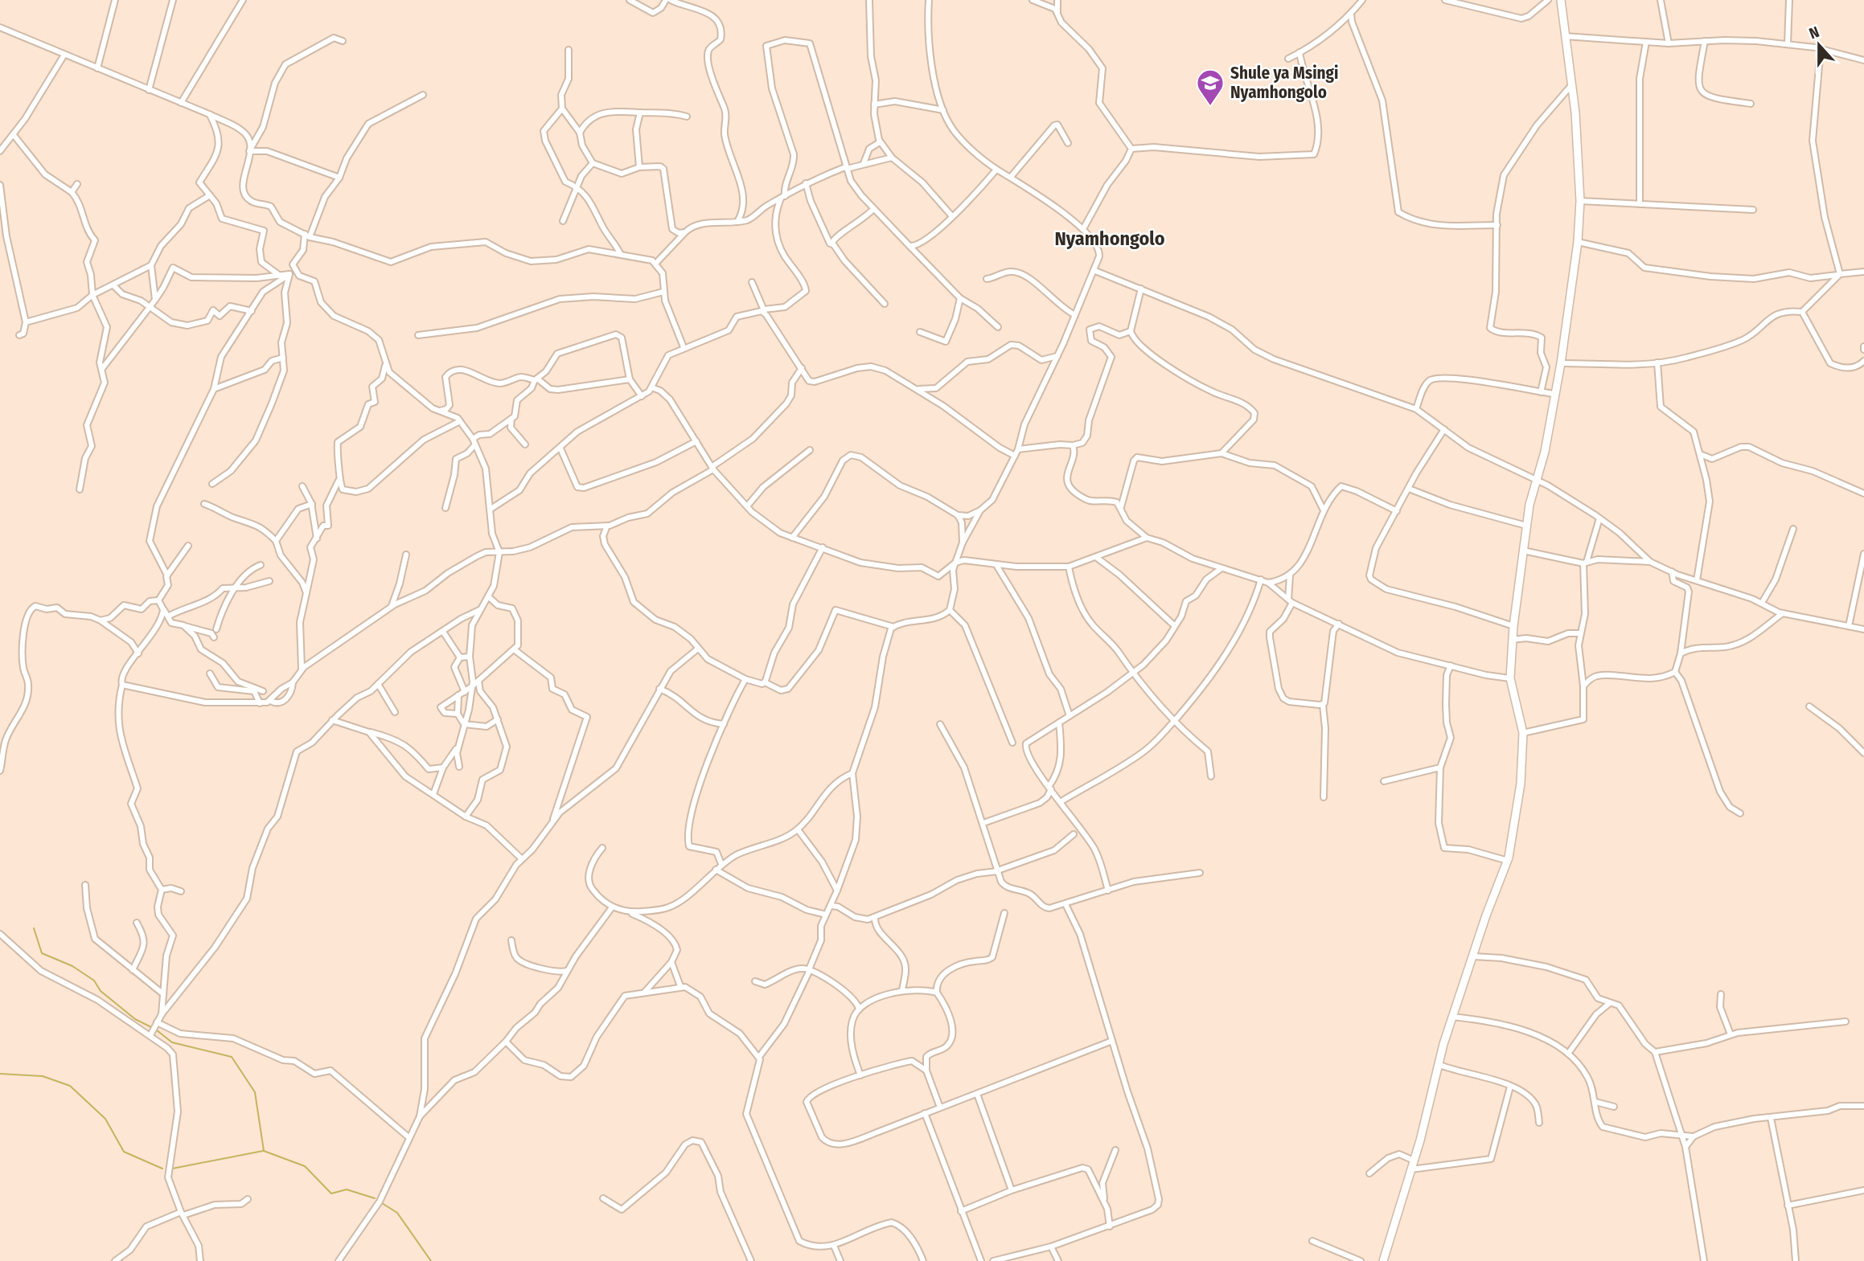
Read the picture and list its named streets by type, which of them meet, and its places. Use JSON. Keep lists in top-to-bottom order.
{
  "districts": ["Nyamhongolo"],
  "places": {
    "school or university": ["Shule ya Msingi Nyamhongolo"]
  },
  "north": "top"
}
